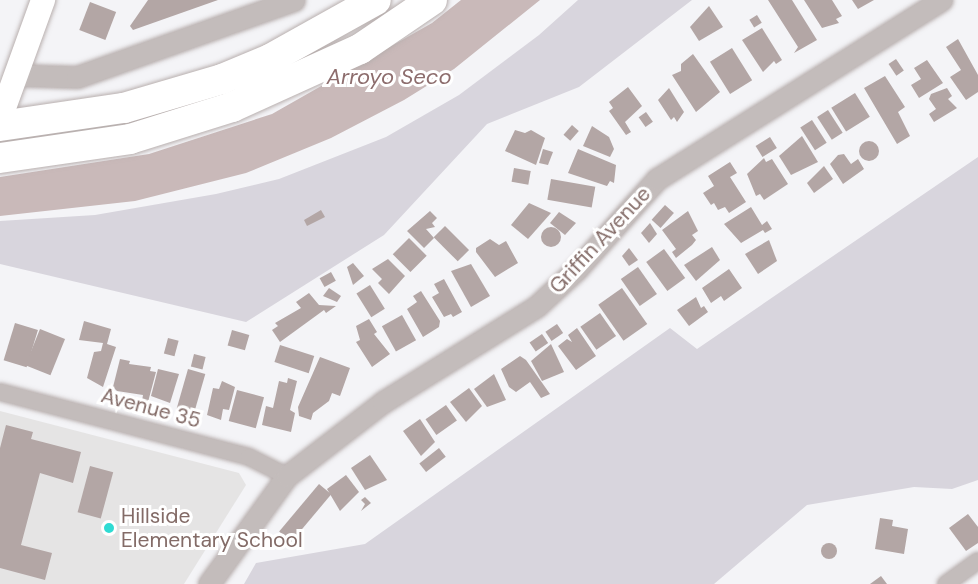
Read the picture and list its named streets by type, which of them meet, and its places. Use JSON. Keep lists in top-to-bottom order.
{
  "streets": {
    "street": ["Griffin Avenue", "Avenue 35"]
  },
  "crossings": [
    ["Griffin Avenue", "Avenue 35"]
  ],
  "water": ["Arroyo Seco"],
  "places": ["Hillside Elementary School"]
}
